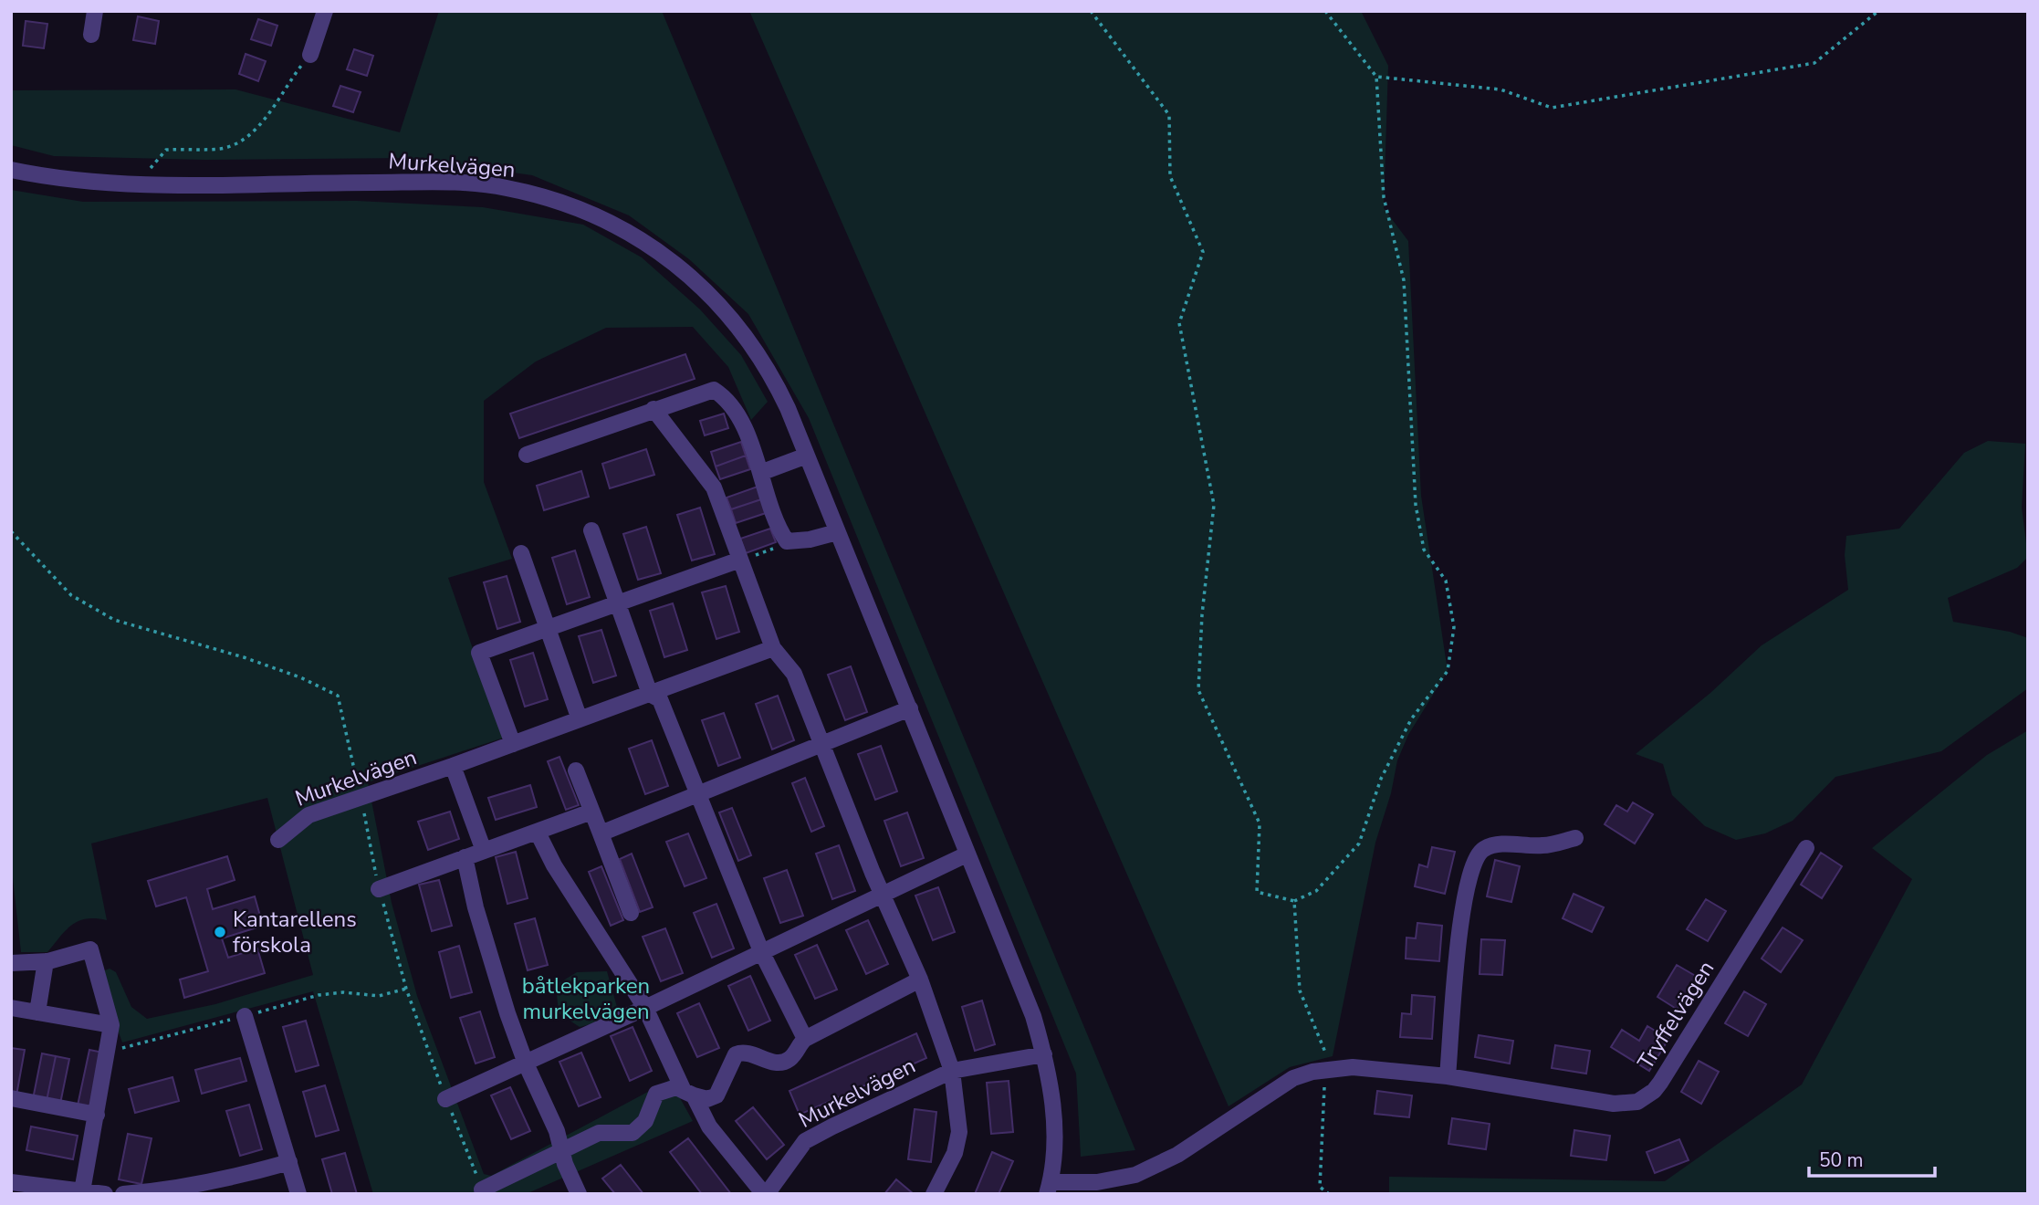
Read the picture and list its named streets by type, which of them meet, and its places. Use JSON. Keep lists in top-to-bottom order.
{
  "streets": {
    "street": ["Murkelvägen", "Tryffelvägen"]
  },
  "crossings": [
    ["Murkelvägen", "Tryffelvägen"]
  ],
  "parks": ["båtlekparken murkelvägen"],
  "places": ["Kantarellens förskola"],
  "scale_bar": "50 m"
}
